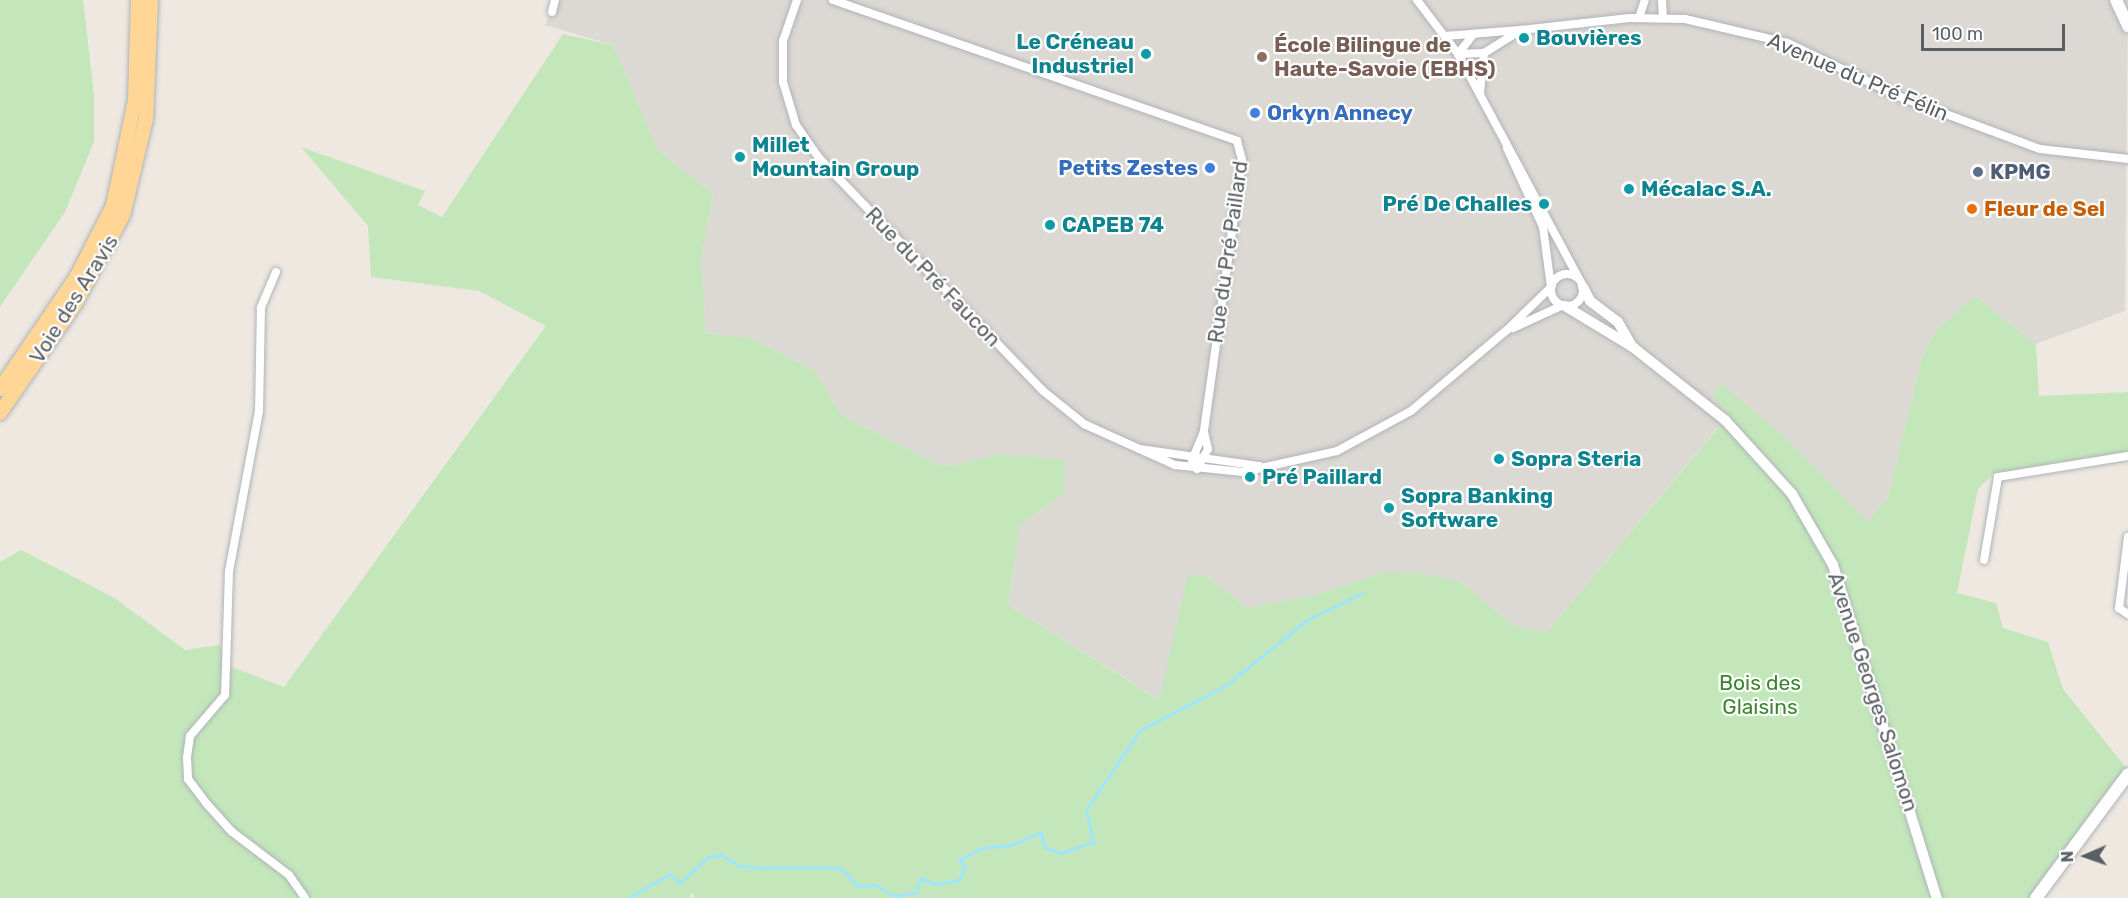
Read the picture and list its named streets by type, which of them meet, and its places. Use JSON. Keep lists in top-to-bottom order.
{
  "streets": {
    "highway": ["Voie des Aravis"],
    "street": [
      "Avenue du Pré Félin",
      "Rue du Pré Paillard",
      "Rue du Pré Faucon",
      "Avenue Georges Salomon"
    ]
  },
  "crossings": [
    ["Rue du Pré Paillard", "Rue du Pré Faucon"],
    ["Rue du Pré Faucon", "Avenue Georges Salomon"]
  ],
  "parks": ["Bois des Glaisins"],
  "places": [
    "Bouvières",
    "Le Créneau Industriel",
    "École Bilingue de Haute-Savoie (EBHS)",
    "Orkyn Annecy",
    "Millet Mountain Group",
    "Petits Zestes",
    "KPMG",
    "Mécalac S.A.",
    "Pré De Challes",
    "Fleur de Sel",
    "CAPEB 74",
    "Sopra Steria",
    "Pré Paillard",
    "Sopra Banking Software"
  ],
  "scale_bar": "100 m",
  "north": "left"
}
